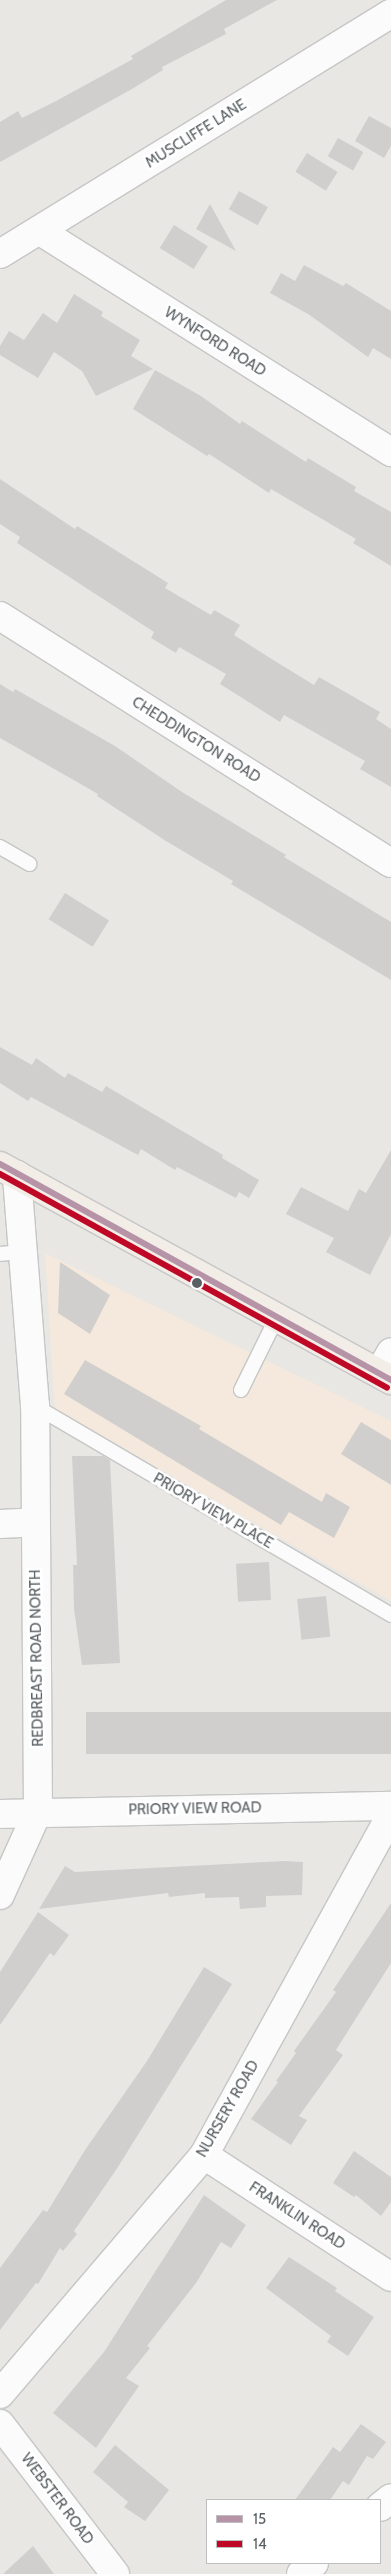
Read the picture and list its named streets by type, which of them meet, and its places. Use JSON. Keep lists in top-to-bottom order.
{
  "streets": {
    "street": [
      "MUSCLIFFE LANE",
      "WYNFORD ROAD",
      "CHEDDINGTON ROAD",
      "REDBREAST ROAD NORTH",
      "PRIORY VIEW ROAD",
      "NURSERY ROAD",
      "FRANKLIN ROAD",
      "WEBSTER ROAD"
    ],
    "lane": ["PRIORY VIEW PLACE"]
  },
  "crossings": [
    ["MUSCLIFFE LANE", "WYNFORD ROAD"],
    ["PRIORY VIEW PLACE", "REDBREAST ROAD NORTH"],
    ["REDBREAST ROAD NORTH", "PRIORY VIEW ROAD"],
    ["NURSERY ROAD", "FRANKLIN ROAD"]
  ],
  "lines": ["transit line 15", "transit line 14"],
  "legend": ["15", "14"]
}
